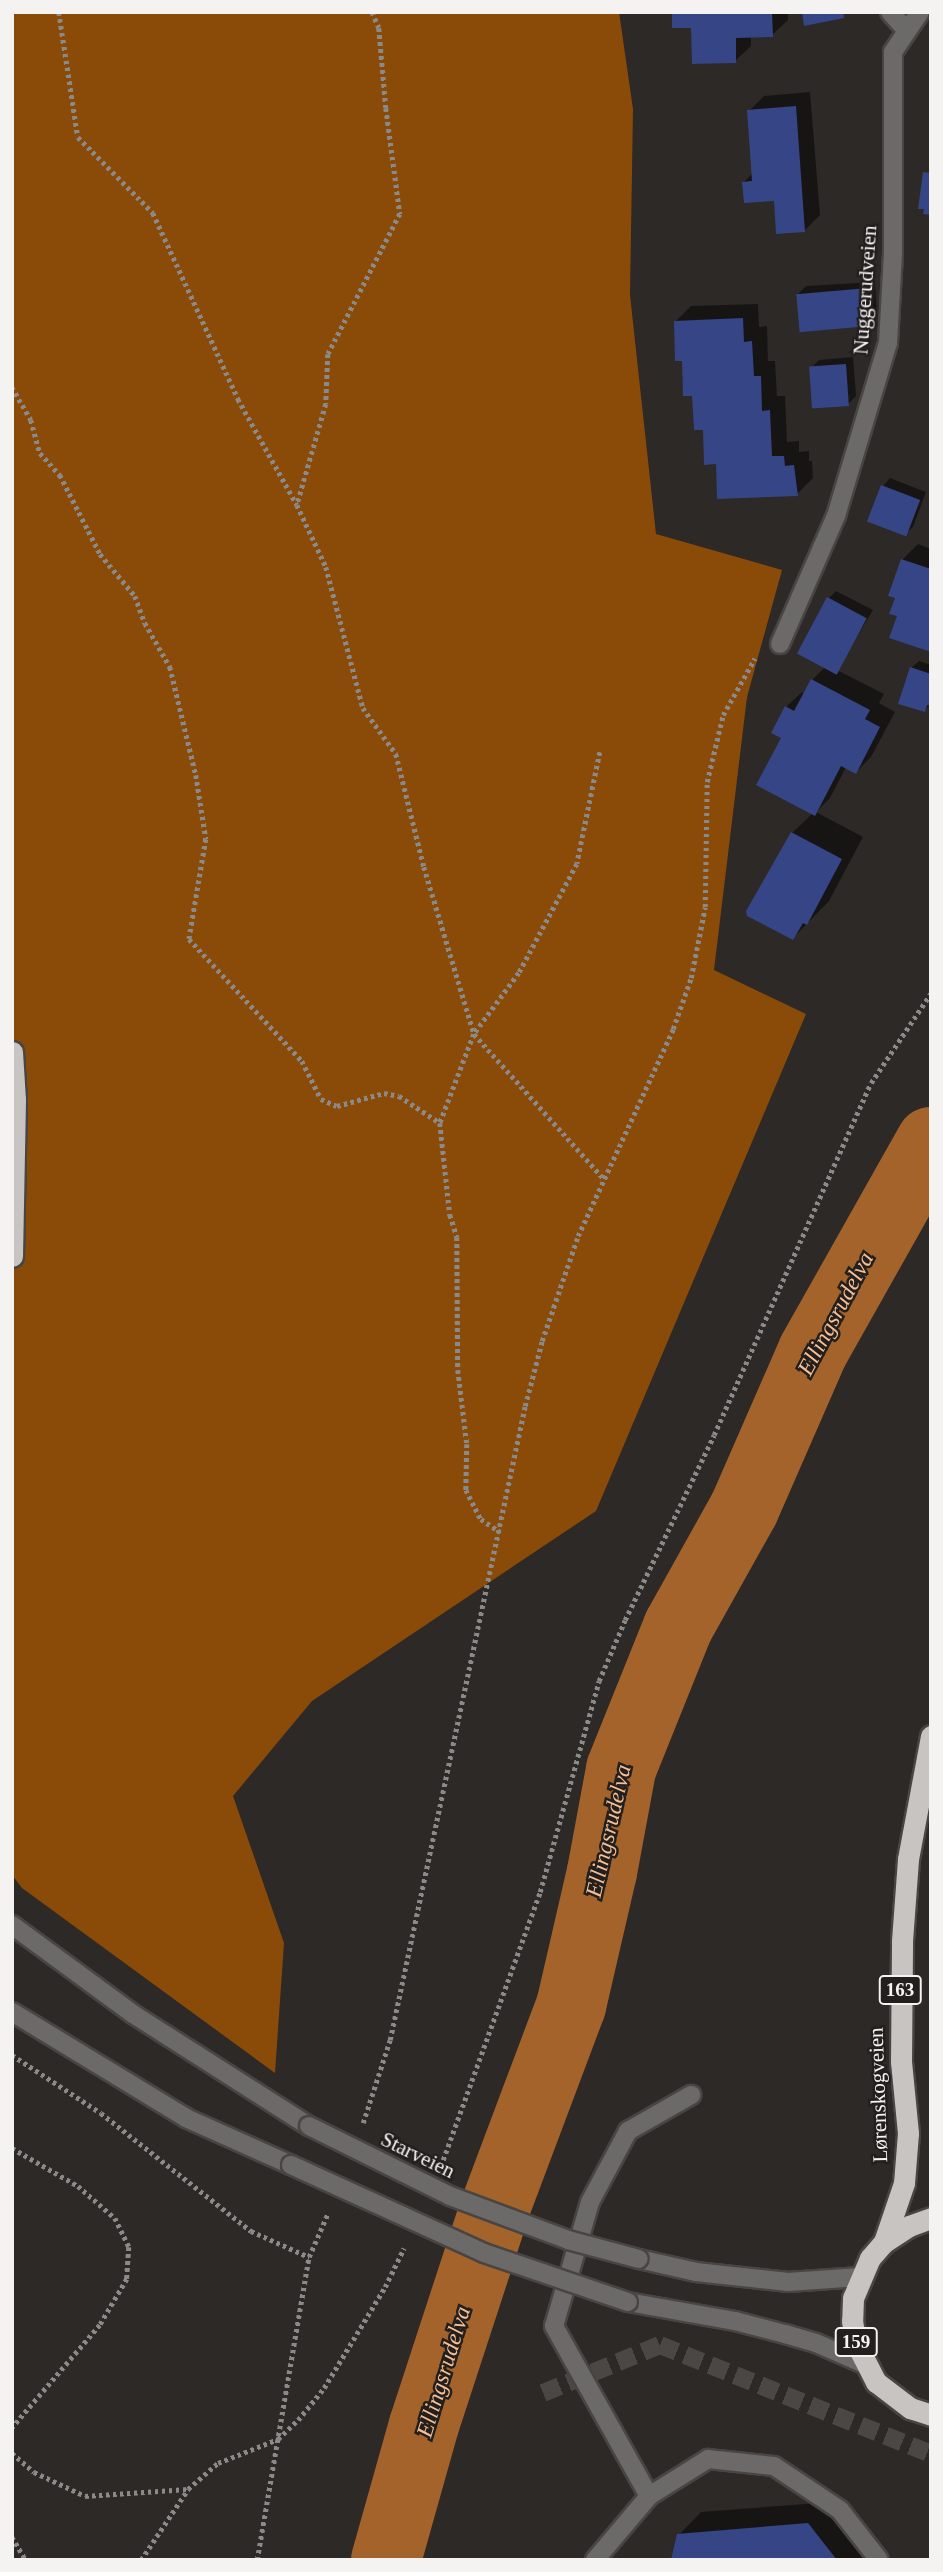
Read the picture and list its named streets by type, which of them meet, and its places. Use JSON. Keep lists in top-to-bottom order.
{
  "streets": {
    "highway": ["163", "Lørenskogveien", "159"],
    "street": ["Nuggerudveien", "Starveien"]
  },
  "crossings": [
    ["Lørenskogveien", "159"],
    ["Starveien", "159"]
  ],
  "water": ["Ellingsrudelva"]
}
